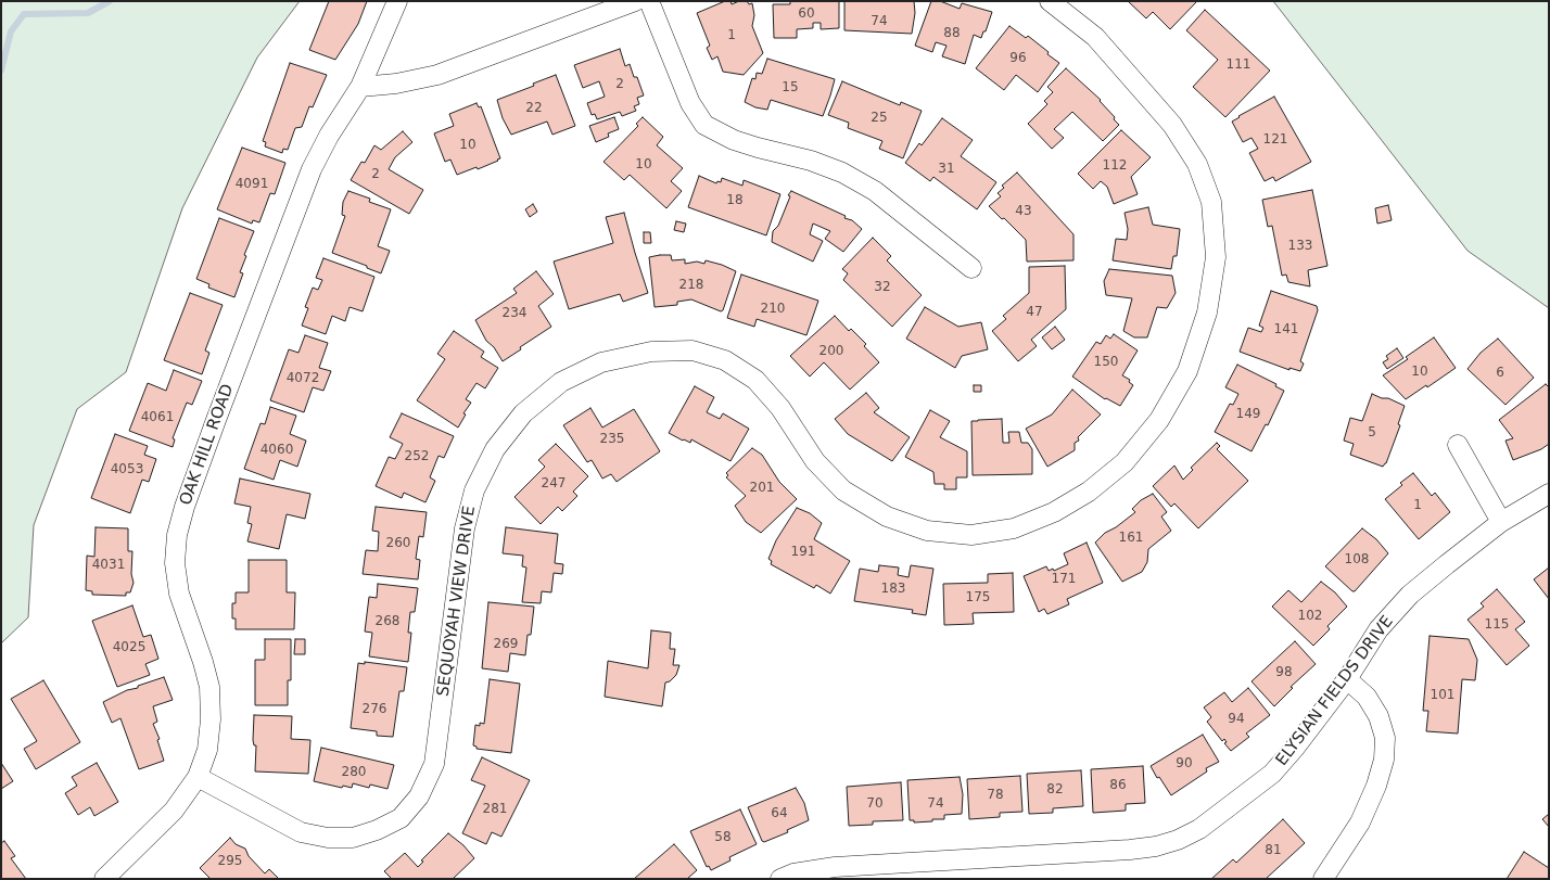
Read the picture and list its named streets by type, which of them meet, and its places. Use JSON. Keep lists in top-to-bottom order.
{
  "streets": {
    "street": ["OAK HILL ROAD", "SEQUOYAH VIEW DRIVE", "ELYSIAN FIELDS DRIVE"]
  },
  "crossings": [
    ["OAK HILL ROAD", "SEQUOYAH VIEW DRIVE"]
  ],
  "house_numbers": [
    "60",
    "74",
    "88",
    "1",
    "96",
    "111",
    "2",
    "15",
    "22",
    "25",
    "121",
    "10",
    "10",
    "112",
    "31",
    "2",
    "4091",
    "18",
    "43",
    "133",
    "218",
    "32",
    "210",
    "47",
    "234",
    "141",
    "200",
    "150",
    "10",
    "6",
    "4072",
    "149",
    "4061",
    "5",
    "235",
    "4060",
    "252",
    "4053",
    "247",
    "201",
    "1",
    "161",
    "260",
    "191",
    "108",
    "4031",
    "171",
    "183",
    "175",
    "102",
    "268",
    "115",
    "269",
    "4025",
    "98",
    "101",
    "276",
    "94",
    "90",
    "280",
    "86",
    "82",
    "78",
    "70",
    "74",
    "281",
    "64",
    "58",
    "81",
    "295"
  ]
}
